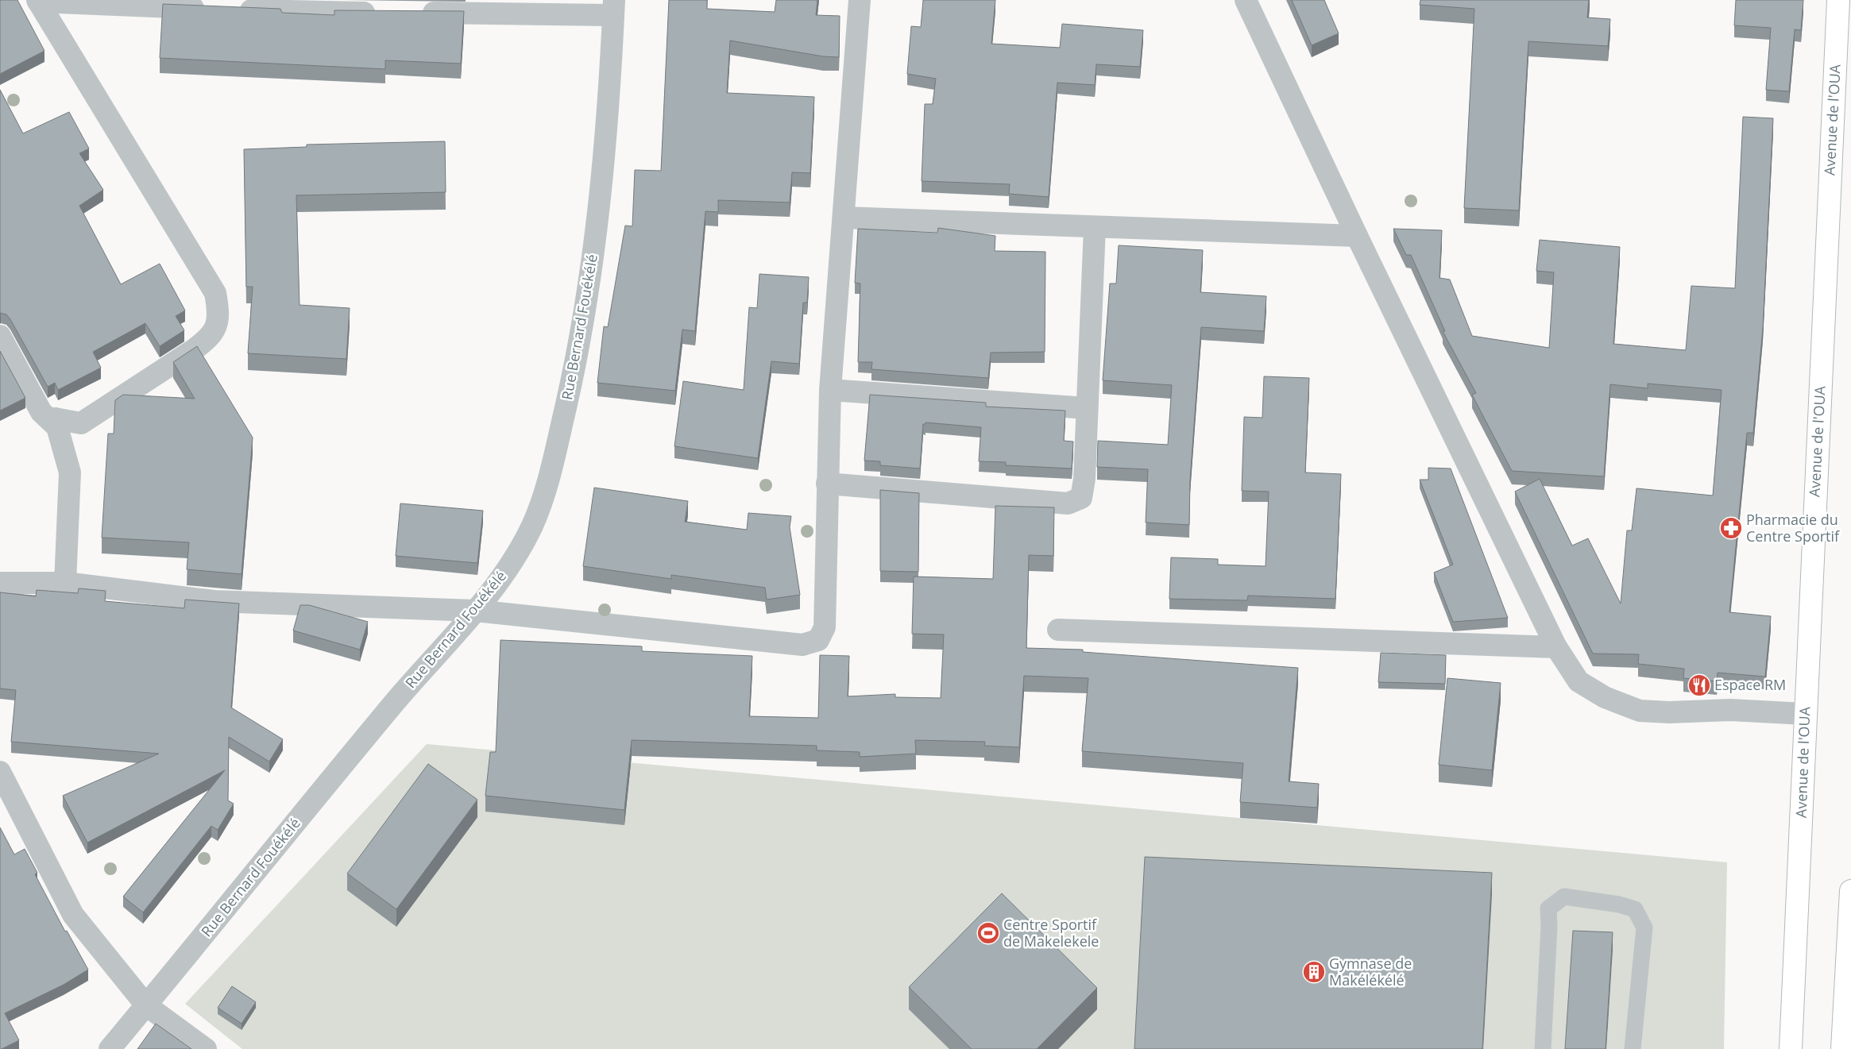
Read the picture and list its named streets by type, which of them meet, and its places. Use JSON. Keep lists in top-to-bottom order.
{
  "streets": {
    "main road": ["Avenue de l'OUA"],
    "street": ["Rue Bernard Fouékélé"]
  },
  "places": {
    "pharmacy": ["Pharmacie du Centre Sportif"],
    "restaurant": ["Espace RM"],
    "sports": ["Centre Sportif de Makelekele"],
    "building": ["Gymnase de Makélékélé"]
  }
}
